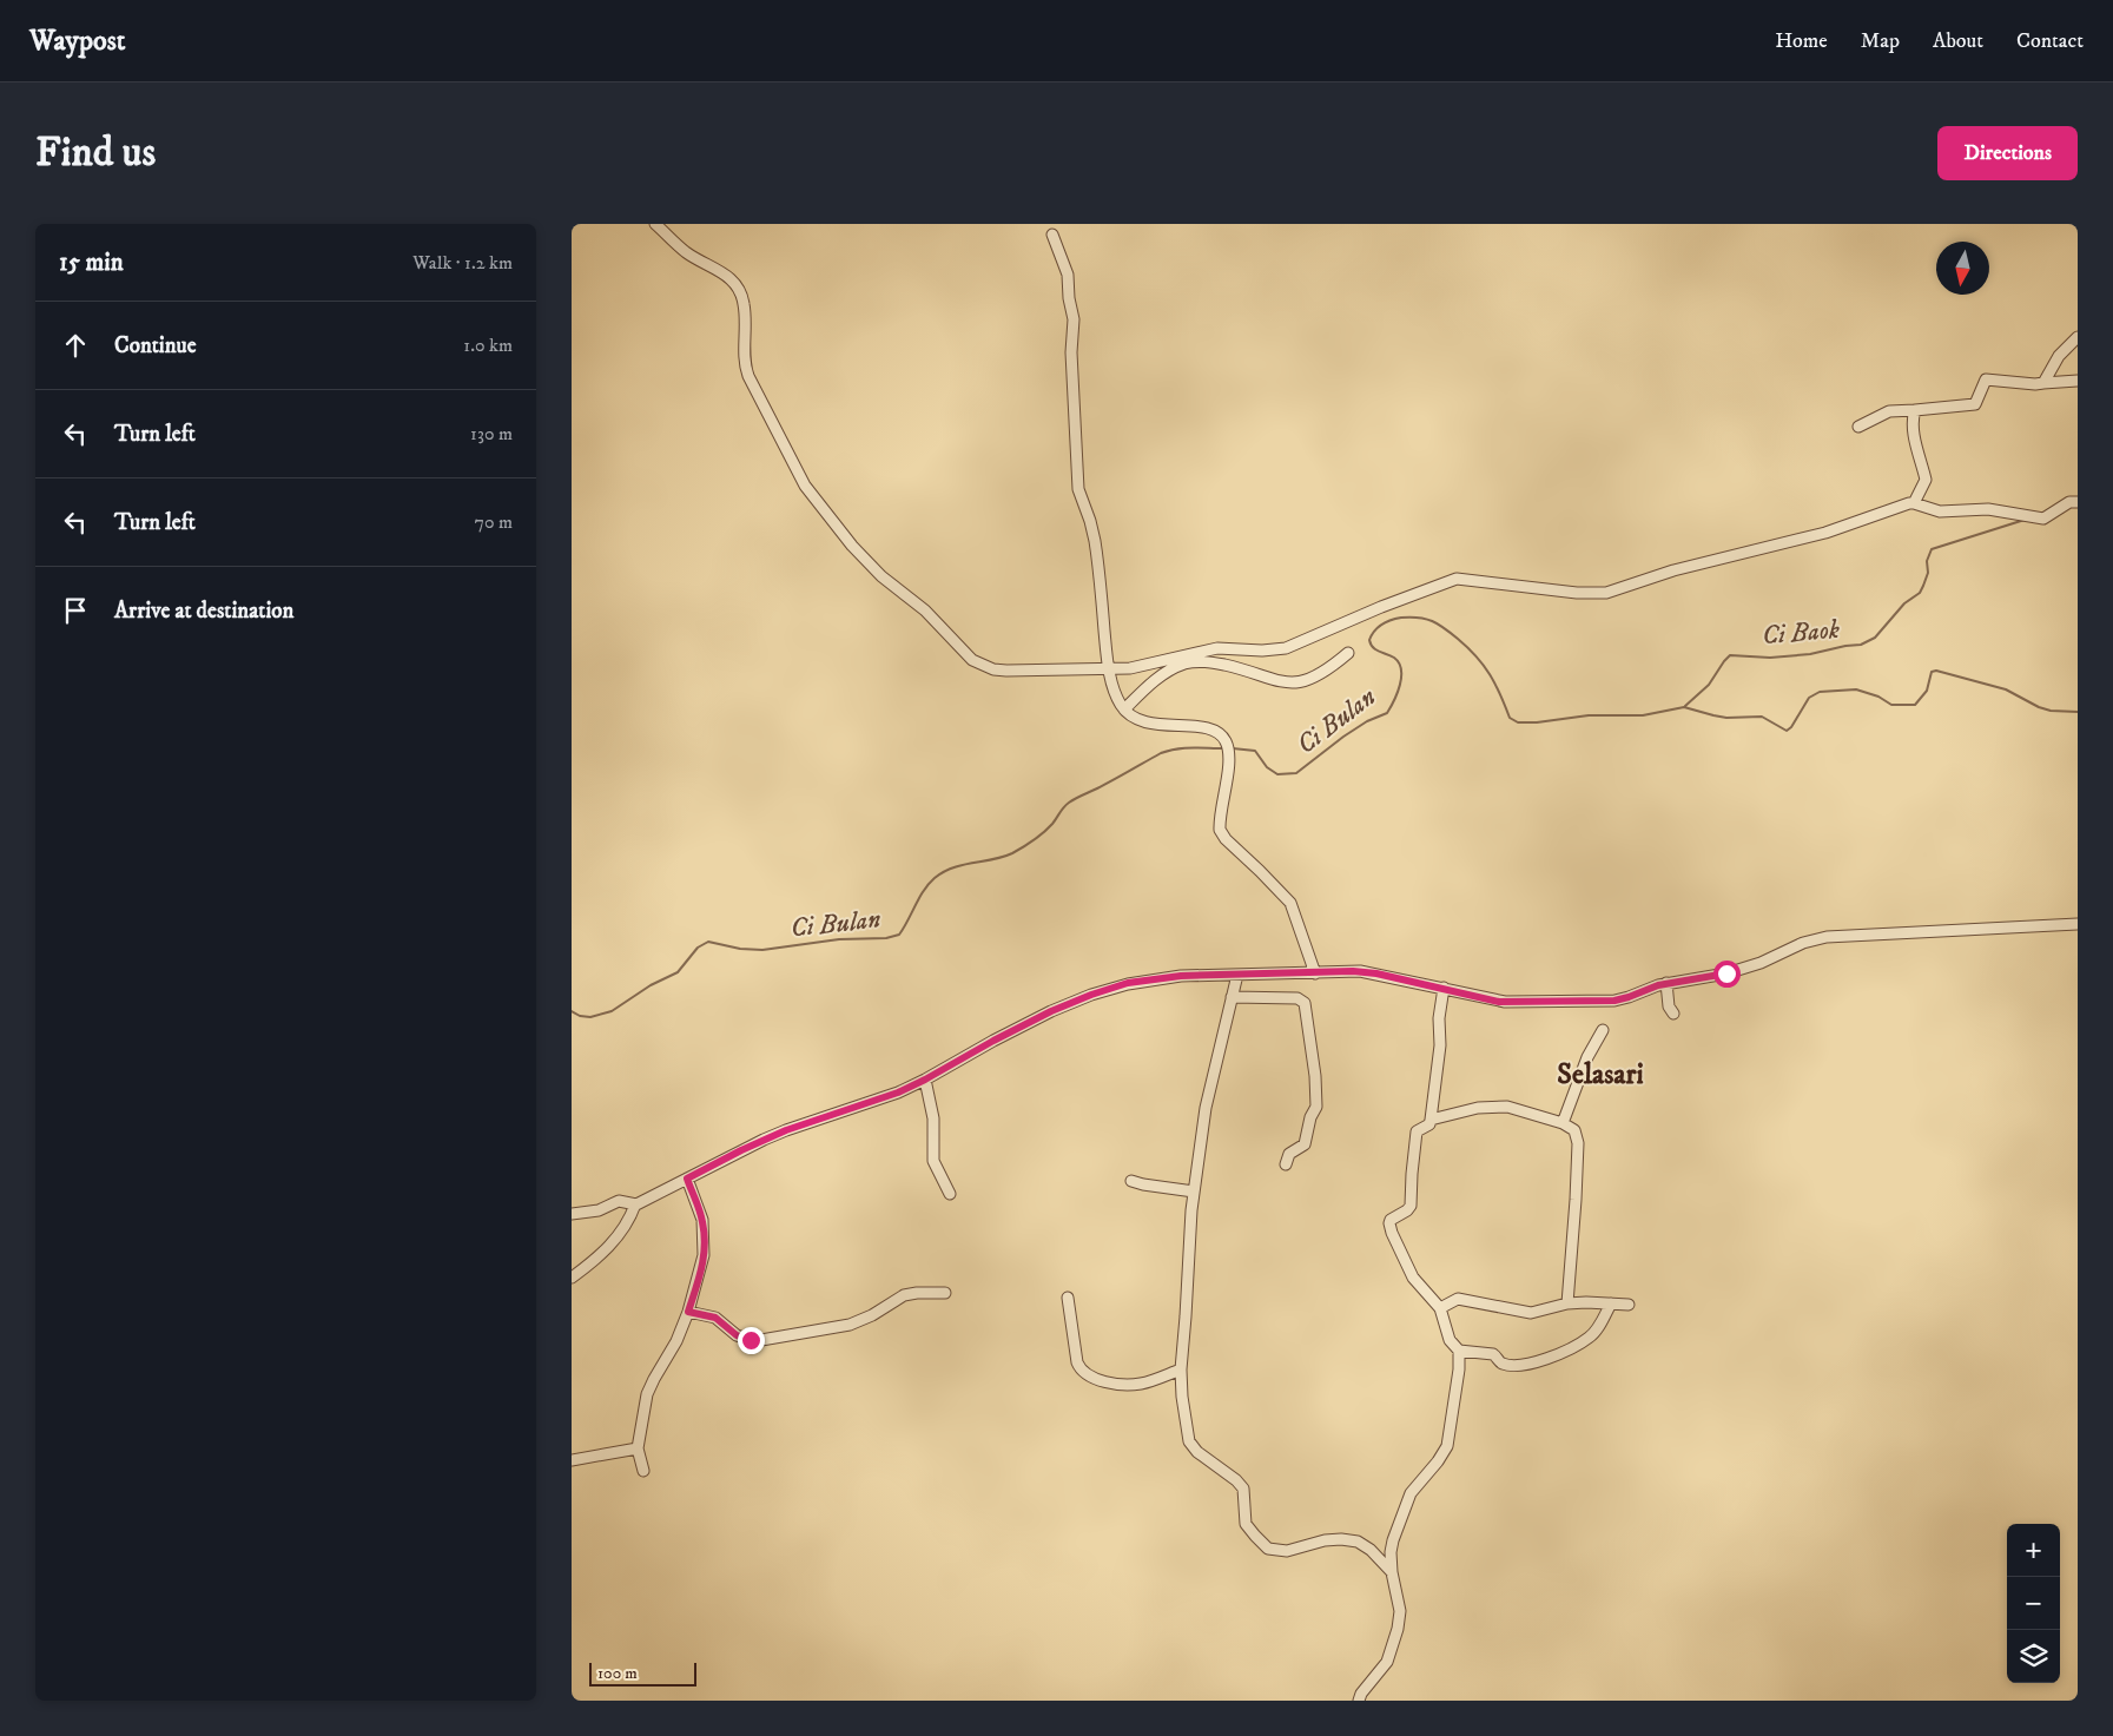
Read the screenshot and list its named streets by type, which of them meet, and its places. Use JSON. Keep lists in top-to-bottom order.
{
  "districts": ["Selasari"],
  "water": ["Ci Baok", "Ci Bulan"],
  "scale_bar": "100 m",
  "north": "bottom",
  "page": {
    "header": "Waypost",
    "nav": [
      "Home",
      "Map",
      "About",
      "Contact"
    ],
    "buttons": "Directions",
    "title": "Find us",
    "heading": ["15 min", "Walk · 1.2 km"],
    "list": [
      ["Continue", "1.0 km"],
      ["Turn left", "130 m"],
      ["Turn left", "70 m"],
      "Arrive at destination"
    ],
    "map_buttons": ["+", "−"],
    "scale": "100 m"
  }
}
